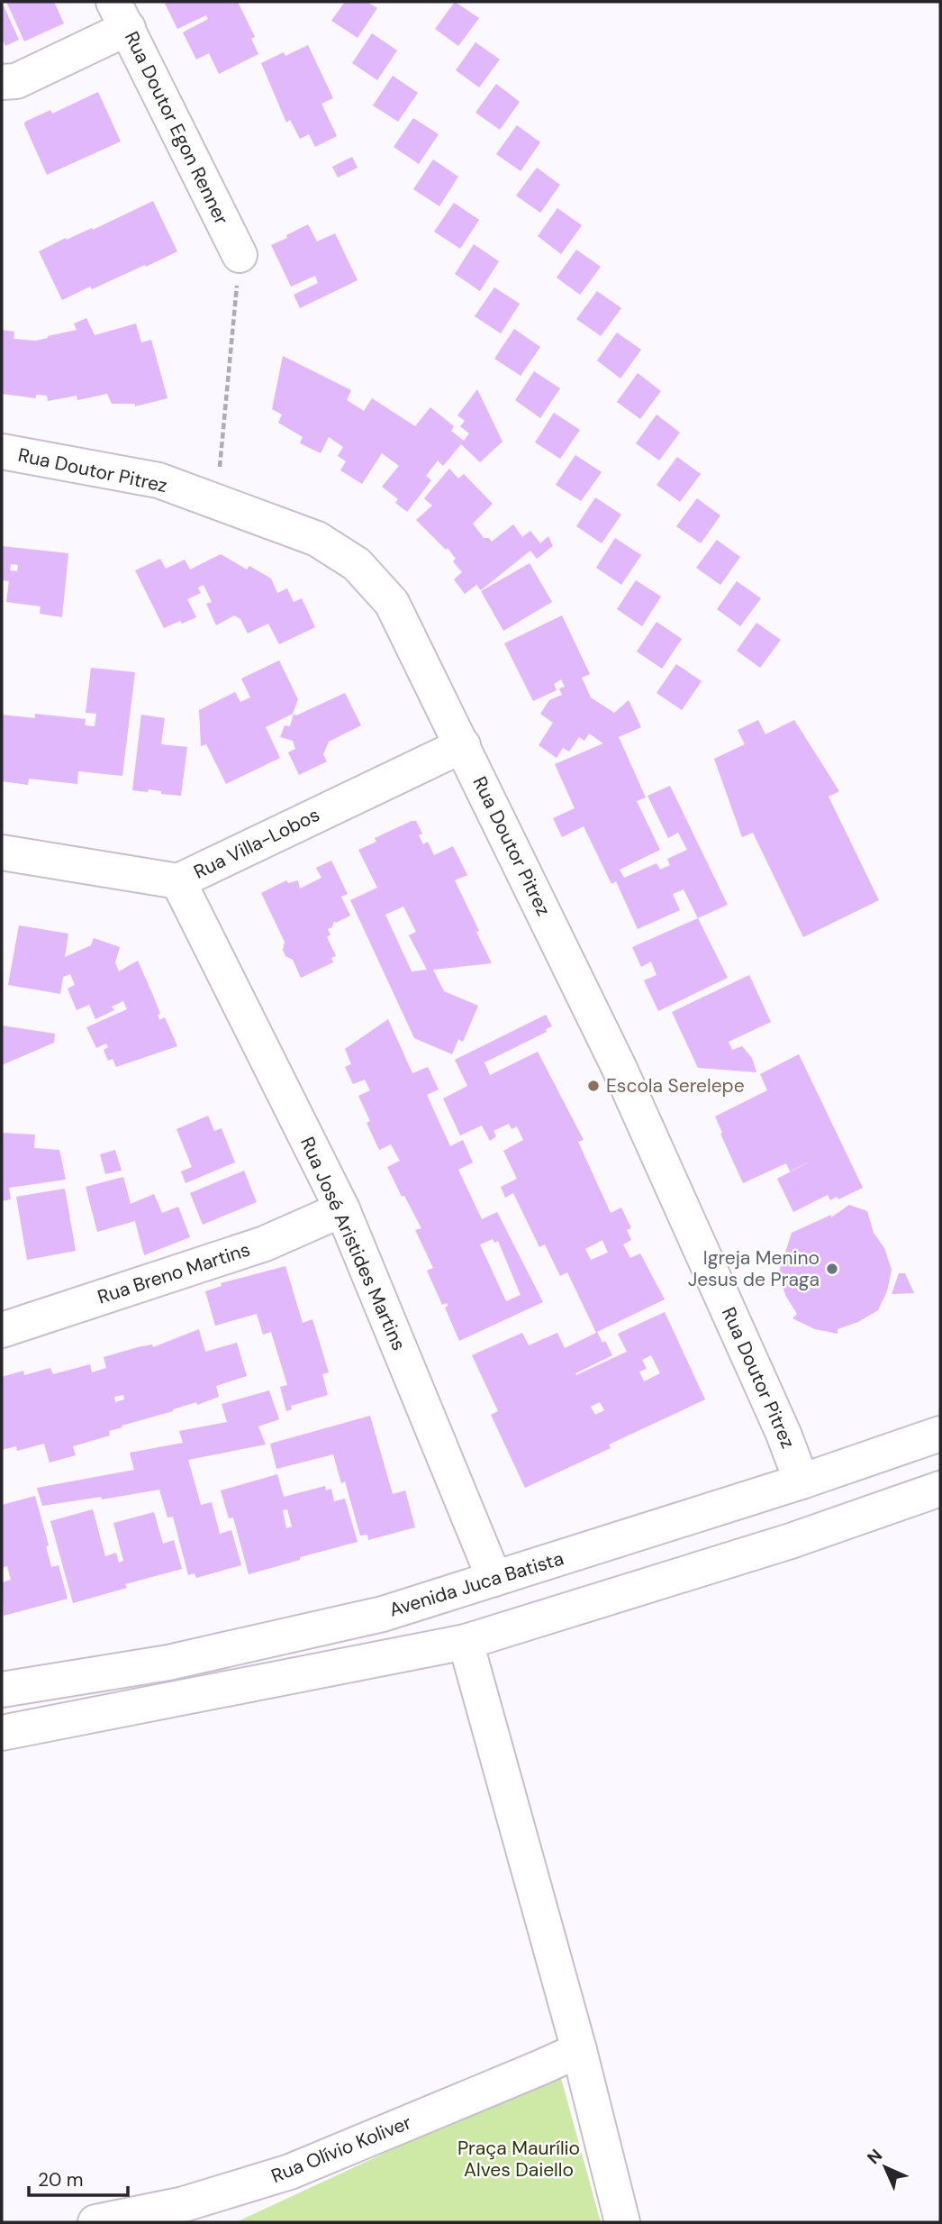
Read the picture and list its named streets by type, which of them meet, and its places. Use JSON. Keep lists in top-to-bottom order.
{
  "streets": {
    "street": [
      "Rua Doutor Egon Renner",
      "Rua Doutor Pitrez",
      "Rua Villa-Lobos",
      "Rua José Aristides Martins",
      "Rua Breno Martins",
      "Avenida Juca Batista",
      "Rua Olívio Koliver"
    ]
  },
  "crossings": [
    ["Rua Doutor Pitrez", "Rua Villa-Lobos"],
    ["Rua Doutor Pitrez", "Avenida Juca Batista"],
    ["Rua Villa-Lobos", "Rua José Aristides Martins"],
    ["Rua José Aristides Martins", "Rua Breno Martins"],
    ["Rua José Aristides Martins", "Avenida Juca Batista"]
  ],
  "parks": ["Praça Maurílio Alves Daiello"],
  "places": ["Escola Serelepe", "Igreja Menino Jesus de Praga"],
  "scale_bar": "20 m",
  "north": "top left"
}
